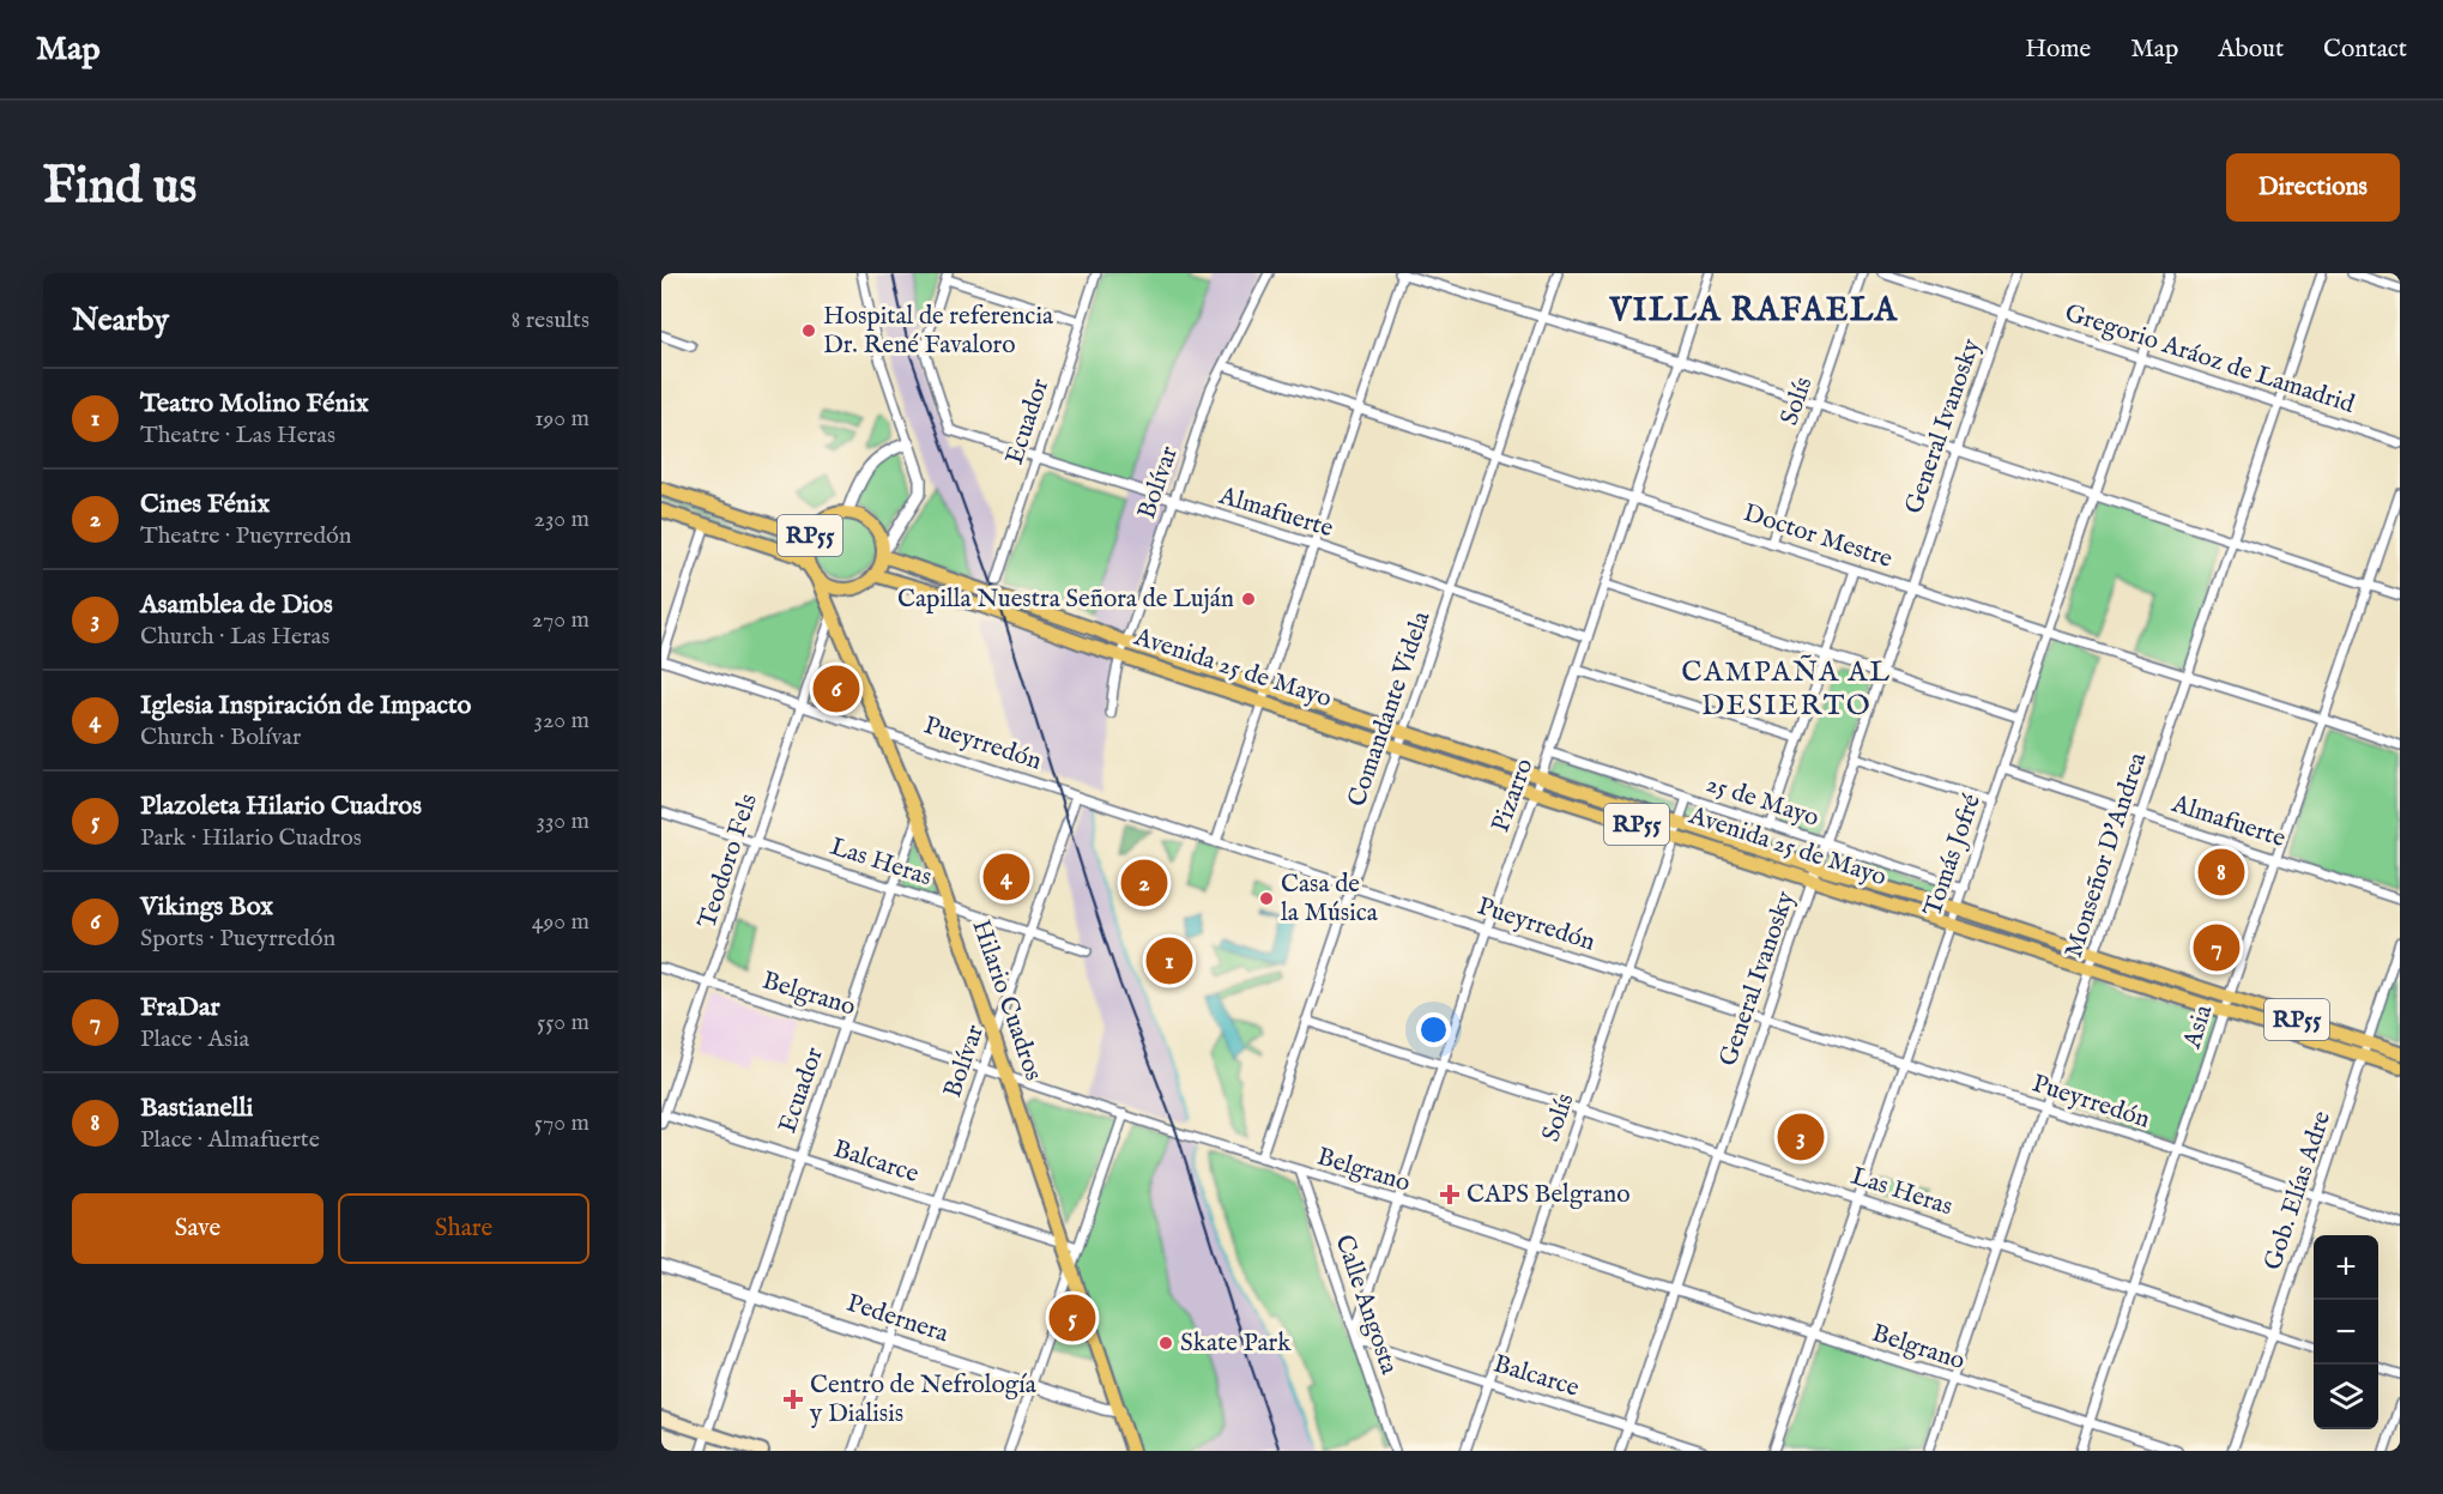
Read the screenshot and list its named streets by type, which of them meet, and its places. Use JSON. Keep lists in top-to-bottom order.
{
  "streets": {
    "main road": ["RP55", "Avenida 25 de Mayo", "Hilario Cuadros"],
    "street": [
      "Gregorio Aráoz de Lamadrid",
      "Solís",
      "Ecuador",
      "General Ivanosky",
      "Bolívar",
      "Almafuerte",
      "Doctor Mestre",
      "Comandante Videla",
      "Pueyrredón",
      "Pizarro",
      "25 de Mayo",
      "Tomás Jofré",
      "Monseñor D'Andrea",
      "Teodoro Fels",
      "Las Heras",
      "Belgrano",
      "Asia",
      "Balcarce",
      "Gob. Elías Adre",
      "Calle Angosta",
      "Pedernera"
    ]
  },
  "crossings": [
    ["Gregorio Aráoz de Lamadrid", "General Ivanosky"],
    ["Gregorio Aráoz de Lamadrid", "Tomás Jofré"],
    ["Gregorio Aráoz de Lamadrid", "Monseñor D'Andrea"],
    ["Solís", "Doctor Mestre"],
    ["Solís", "Avenida 25 de Mayo"],
    ["Solís", "Pueyrredón"],
    ["Solís", "25 de Mayo"],
    ["Solís", "Las Heras"],
    ["Solís", "Belgrano"],
    ["Solís", "Balcarce"],
    ["Ecuador", "Almafuerte"],
    ["Ecuador", "Las Heras"],
    ["Ecuador", "Belgrano"],
    ["Ecuador", "Hilario Cuadros"],
    ["Ecuador", "Balcarce"],
    ["Ecuador", "Pedernera"],
    ["General Ivanosky", "Doctor Mestre"],
    ["General Ivanosky", "Avenida 25 de Mayo"],
    ["General Ivanosky", "Pueyrredón"],
    ["General Ivanosky", "25 de Mayo"],
    ["General Ivanosky", "Las Heras"],
    ["General Ivanosky", "Belgrano"],
    ["General Ivanosky", "Balcarce"],
    ["Bolívar", "Almafuerte"],
    ["Bolívar", "Doctor Mestre"],
    ["Bolívar", "Avenida 25 de Mayo"],
    ["Bolívar", "Pueyrredón"],
    ["Bolívar", "Las Heras"],
    ["Bolívar", "Belgrano"],
    ["Bolívar", "Hilario Cuadros"],
    ["Bolívar", "Balcarce"],
    ["Bolívar", "Pedernera"],
    ["Almafuerte", "Comandante Videla"],
    ["Almafuerte", "Pizarro"],
    ["Almafuerte", "Tomás Jofré"],
    ["Almafuerte", "Monseñor D'Andrea"],
    ["Almafuerte", "Asia"],
    ["RP55", "Avenida 25 de Mayo"],
    ["RP55", "Hilario Cuadros"],
    ["Doctor Mestre", "Comandante Videla"],
    ["Doctor Mestre", "Pizarro"],
    ["Doctor Mestre", "Tomás Jofré"],
    ["Doctor Mestre", "Monseñor D'Andrea"],
    ["Doctor Mestre", "Asia"],
    ["Avenida 25 de Mayo", "Comandante Videla"],
    ["Avenida 25 de Mayo", "Pizarro"],
    ["Avenida 25 de Mayo", "Tomás Jofré"],
    ["Avenida 25 de Mayo", "Monseñor D'Andrea"],
    ["Avenida 25 de Mayo", "Hilario Cuadros"],
    ["Avenida 25 de Mayo", "Asia"],
    ["Avenida 25 de Mayo", "Gob. Elías Adre"],
    ["Comandante Videla", "Pueyrredón"],
    ["Comandante Videla", "Las Heras"],
    ["Comandante Videla", "Belgrano"],
    ["Pueyrredón", "Pizarro"],
    ["Pueyrredón", "Tomás Jofré"],
    ["Pueyrredón", "Monseñor D'Andrea"],
    ["Pueyrredón", "Teodoro Fels"],
    ["Pueyrredón", "Hilario Cuadros"],
    ["Pueyrredón", "Asia"],
    ["Pueyrredón", "Gob. Elías Adre"],
    ["Pizarro", "25 de Mayo"],
    ["Pizarro", "Las Heras"],
    ["Pizarro", "Belgrano"],
    ["Pizarro", "Balcarce"],
    ["Pizarro", "Calle Angosta"],
    ["25 de Mayo", "Tomás Jofré"],
    ["Tomás Jofré", "Las Heras"],
    ["Tomás Jofré", "Belgrano"],
    ["Monseñor D'Andrea", "Las Heras"],
    ["Monseñor D'Andrea", "Belgrano"],
    ["Teodoro Fels", "Las Heras"],
    ["Teodoro Fels", "Belgrano"],
    ["Teodoro Fels", "Hilario Cuadros"],
    ["Teodoro Fels", "Balcarce"],
    ["Las Heras", "Hilario Cuadros"],
    ["Las Heras", "Asia"],
    ["Las Heras", "Gob. Elías Adre"],
    ["Belgrano", "Hilario Cuadros"],
    ["Belgrano", "Asia"],
    ["Belgrano", "Calle Angosta"],
    ["Hilario Cuadros", "Balcarce"],
    ["Hilario Cuadros", "Pedernera"],
    ["Balcarce", "Calle Angosta"]
  ],
  "districts": ["VILLA RAFAELA", "CAMPAÑA AL DESIERTO"],
  "places": {
    "other": [
      "Hospital de referencia Dr. René Favaloro",
      "Capilla Nuestra Señora de Luján",
      "Casa de la Música",
      "Skate Park"
    ],
    "health": ["CAPS Belgrano", "Centro de Nefrología y Dialisis"]
  },
  "page": {
    "header": "Map",
    "nav": [
      "Home",
      "Map",
      "About",
      "Contact"
    ],
    "buttons": [
      "Directions",
      ["Save", "Share"]
    ],
    "title": "Find us",
    "heading": ["Nearby", "8 results"],
    "list": [
      {
        "mark": "1",
        "name": "Teatro Molino Fénix",
        "note": "Theatre · Las Heras",
        "value": "190 m"
      },
      {
        "mark": "2",
        "name": "Cines Fénix",
        "note": "Theatre · Pueyrredón",
        "value": "230 m"
      },
      {
        "mark": "3",
        "name": "Asamblea de Dios",
        "note": "Church · Las Heras",
        "value": "270 m"
      },
      {
        "mark": "4",
        "name": "Iglesia Inspiración de Impacto",
        "note": "Church · Bolívar",
        "value": "320 m"
      },
      {
        "mark": "5",
        "name": "Plazoleta Hilario Cuadros",
        "note": "Park · Hilario Cuadros",
        "value": "330 m"
      },
      {
        "mark": "6",
        "name": "Vikings Box",
        "note": "Sports · Pueyrredón",
        "value": "490 m"
      },
      {
        "mark": "7",
        "name": "FraDar",
        "note": "Place · Asia",
        "value": "550 m"
      },
      {
        "mark": "8",
        "name": "Bastianelli",
        "note": "Place · Almafuerte",
        "value": "570 m"
      }
    ],
    "pins": [
      "6",
      "8",
      "4",
      "2",
      "7",
      "1",
      "3",
      "5"
    ],
    "map_buttons": ["+", "−"]
  }
}
